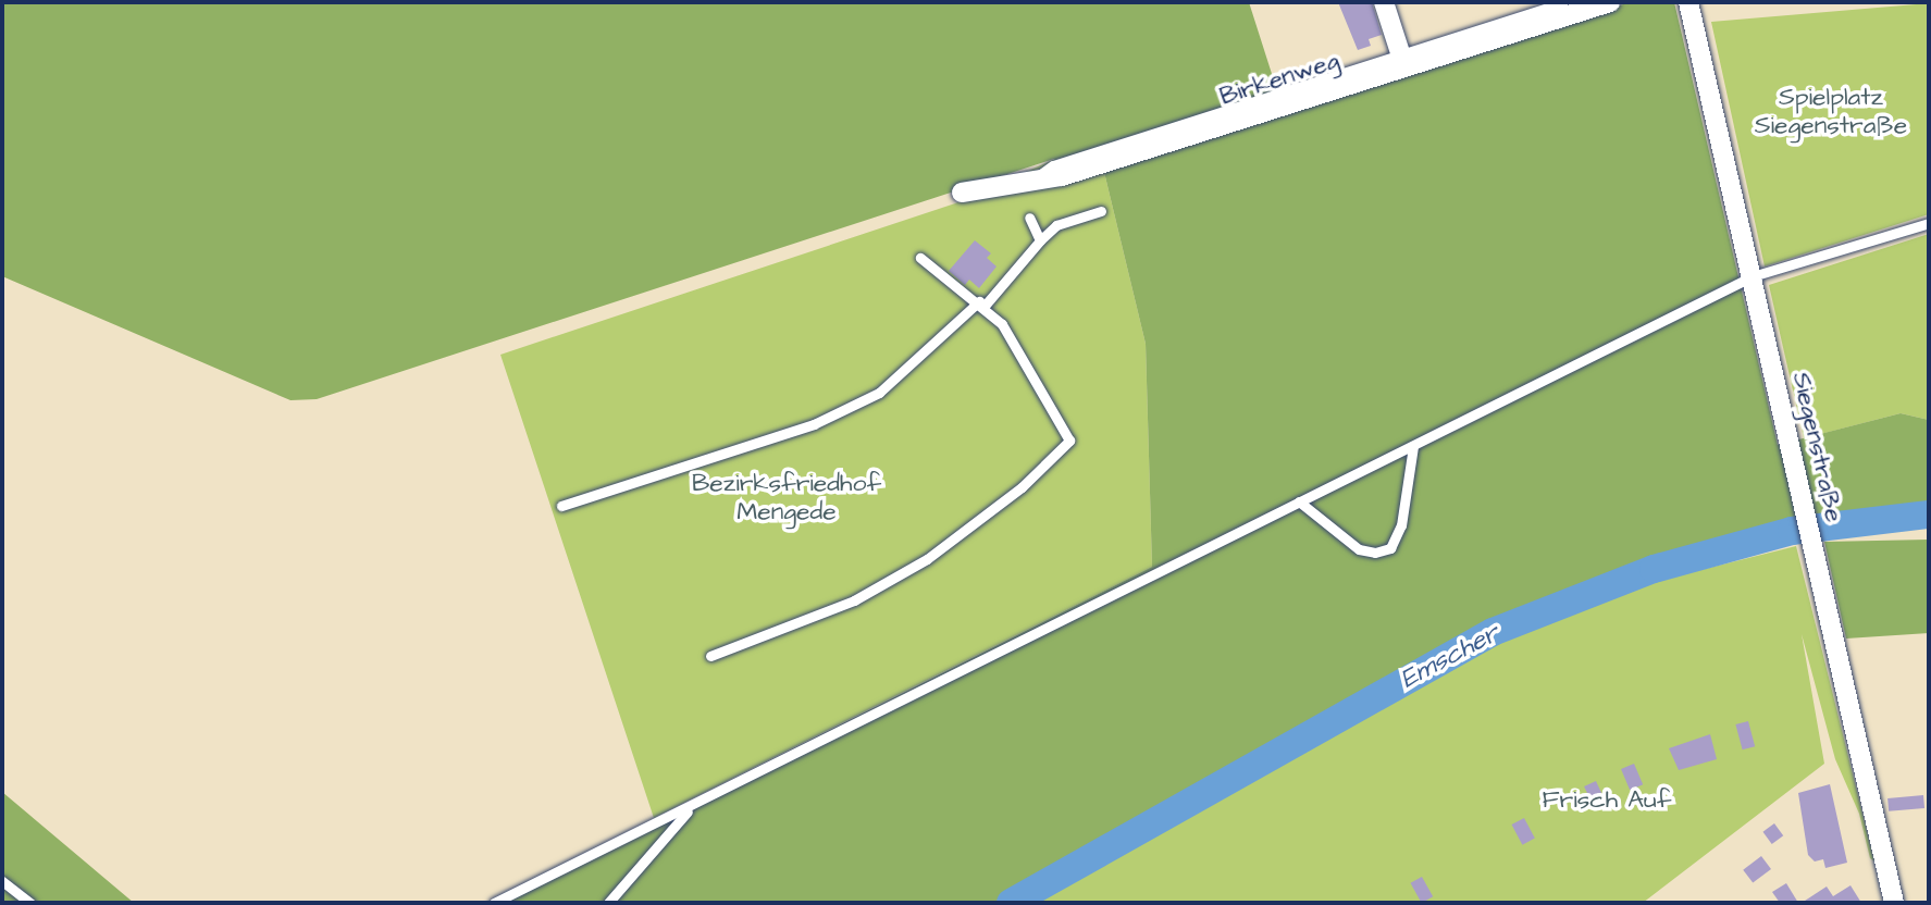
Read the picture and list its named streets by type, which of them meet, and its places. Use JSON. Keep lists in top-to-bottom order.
{
  "streets": {
    "street": ["Birkenweg", "Siegenstraße"]
  },
  "water": ["Emscher"],
  "parks": ["Spielplatz Siegenstraße", "Bezirksfriedhof Mengede", "Frisch Auf"]
}
